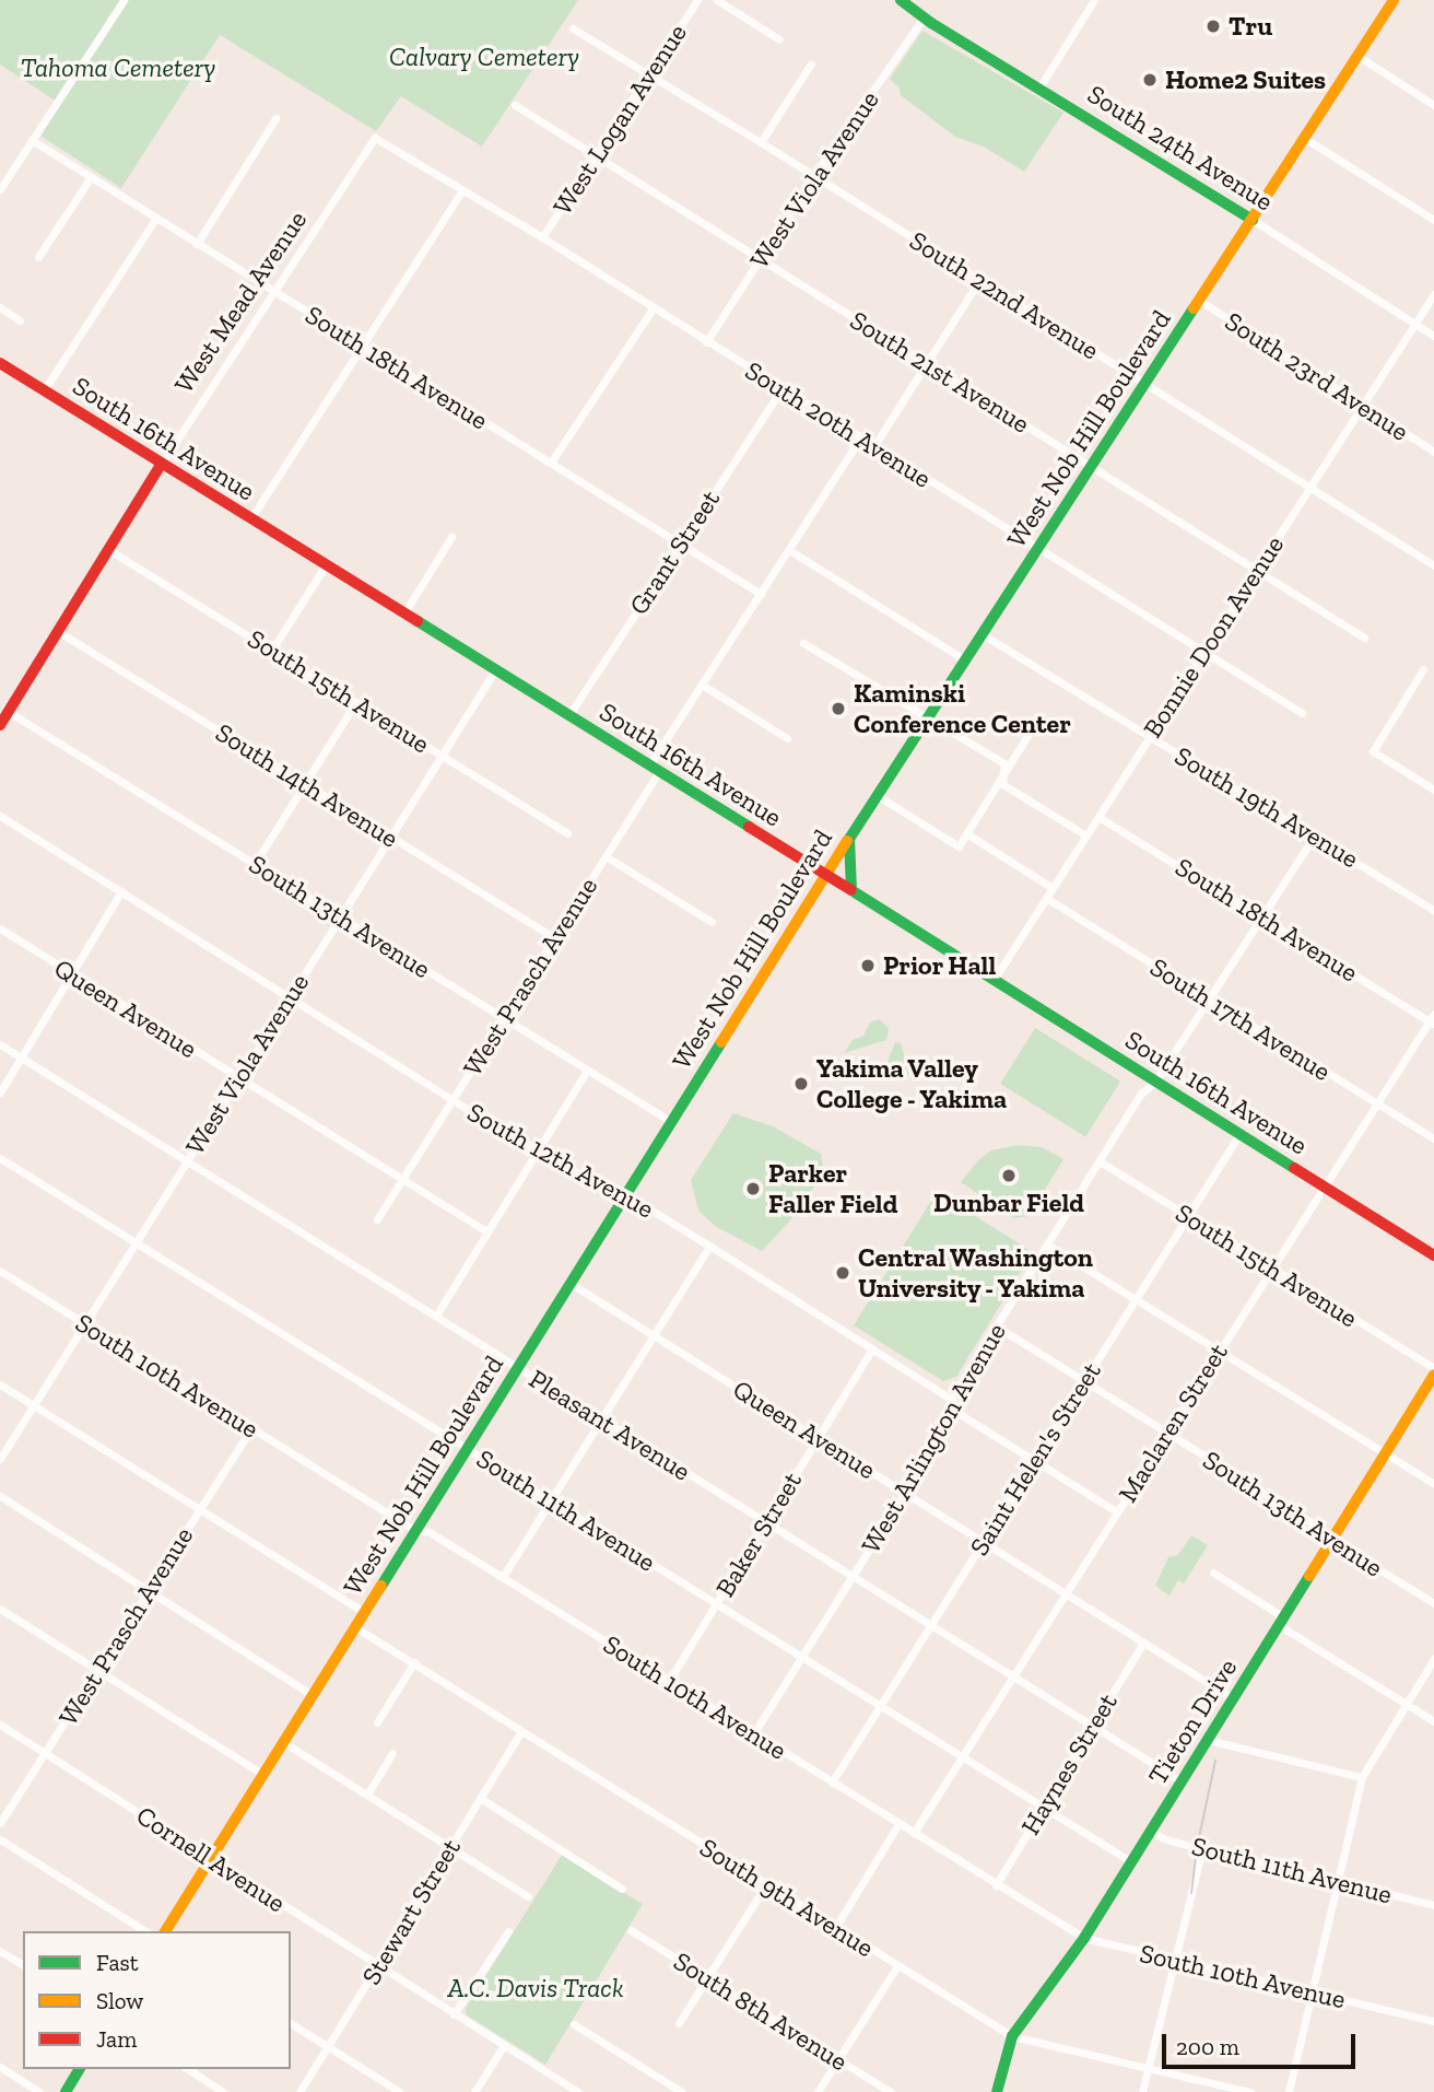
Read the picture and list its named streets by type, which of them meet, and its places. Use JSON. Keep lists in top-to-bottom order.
{
  "streets": {
    "main road": [
      "South 24th Avenue",
      "West Mead Avenue",
      "West Nob Hill Boulevard",
      "South 16th Avenue",
      "Tieton Drive"
    ],
    "street": [
      "West Logan Avenue",
      "West Viola Avenue",
      "South 22nd Avenue",
      "South 18th Avenue",
      "South 21st Avenue",
      "South 23rd Avenue",
      "South 20th Avenue",
      "Grant Street",
      "Bonnie Doon Avenue",
      "South 15th Avenue",
      "South 14th Avenue",
      "South 19th Avenue",
      "South 13th Avenue",
      "West Prasch Avenue",
      "Queen Avenue",
      "South 17th Avenue",
      "South 12th Avenue",
      "South 10th Avenue",
      "Maclaren Street",
      "Pleasant Avenue",
      "West Arlington Avenue",
      "Saint Helen's Street",
      "South 11th Avenue",
      "Baker Street",
      "Haynes Street",
      "Cornell Avenue",
      "South 9th Avenue",
      "Stewart Street",
      "South 8th Avenue"
    ]
  },
  "crossings": [
    ["West Logan Avenue", "South 22nd Avenue"],
    ["West Logan Avenue", "South 21st Avenue"],
    ["West Logan Avenue", "South 20th Avenue"],
    ["South 24th Avenue", "West Viola Avenue"],
    ["South 24th Avenue", "West Nob Hill Boulevard"],
    ["South 24th Avenue", "Bonnie Doon Avenue"],
    ["West Viola Avenue", "South 22nd Avenue"],
    ["West Viola Avenue", "South 21st Avenue"],
    ["West Viola Avenue", "South 20th Avenue"],
    ["West Viola Avenue", "South 16th Avenue"],
    ["West Viola Avenue", "South 15th Avenue"],
    ["West Viola Avenue", "South 14th Avenue"],
    ["West Viola Avenue", "South 13th Avenue"],
    ["West Viola Avenue", "Queen Avenue"],
    ["West Viola Avenue", "South 12th Avenue"],
    ["West Viola Avenue", "South 10th Avenue"],
    ["West Viola Avenue", "Pleasant Avenue"],
    ["West Viola Avenue", "South 11th Avenue"],
    ["South 22nd Avenue", "West Nob Hill Boulevard"],
    ["South 22nd Avenue", "Bonnie Doon Avenue"],
    ["West Mead Avenue", "South 18th Avenue"],
    ["West Mead Avenue", "South 20th Avenue"],
    ["West Mead Avenue", "South 16th Avenue"],
    ["West Mead Avenue", "South 15th Avenue"],
    ["West Mead Avenue", "South 14th Avenue"],
    ["West Mead Avenue", "South 13th Avenue"],
    ["South 18th Avenue", "Grant Street"],
    ["South 18th Avenue", "Bonnie Doon Avenue"],
    ["South 18th Avenue", "West Prasch Avenue"],
    ["South 18th Avenue", "Maclaren Street"],
    ["South 18th Avenue", "West Arlington Avenue"],
    ["South 21st Avenue", "West Nob Hill Boulevard"],
    ["South 21st Avenue", "Bonnie Doon Avenue"],
    ["South 23rd Avenue", "West Nob Hill Boulevard"],
    ["South 23rd Avenue", "Bonnie Doon Avenue"],
    ["South 20th Avenue", "West Nob Hill Boulevard"],
    ["South 20th Avenue", "Grant Street"],
    ["South 20th Avenue", "Bonnie Doon Avenue"],
    ["South 20th Avenue", "West Prasch Avenue"],
    ["West Nob Hill Boulevard", "South 16th Avenue"],
    ["West Nob Hill Boulevard", "South 19th Avenue"],
    ["West Nob Hill Boulevard", "South 13th Avenue"],
    ["West Nob Hill Boulevard", "Queen Avenue"],
    ["West Nob Hill Boulevard", "South 12th Avenue"],
    ["West Nob Hill Boulevard", "South 10th Avenue"],
    ["West Nob Hill Boulevard", "Pleasant Avenue"],
    ["West Nob Hill Boulevard", "South 11th Avenue"],
    ["West Nob Hill Boulevard", "Cornell Avenue"],
    ["West Nob Hill Boulevard", "South 9th Avenue"],
    ["South 16th Avenue", "Grant Street"],
    ["South 16th Avenue", "Bonnie Doon Avenue"],
    ["South 16th Avenue", "West Prasch Avenue"],
    ["South 16th Avenue", "Maclaren Street"],
    ["South 16th Avenue", "West Arlington Avenue"],
    ["South 16th Avenue", "Saint Helen's Street"],
    ["Bonnie Doon Avenue", "South 19th Avenue"],
    ["Bonnie Doon Avenue", "South 17th Avenue"],
    ["South 15th Avenue", "Maclaren Street"],
    ["South 15th Avenue", "West Arlington Avenue"],
    ["South 15th Avenue", "Saint Helen's Street"],
    ["South 14th Avenue", "West Prasch Avenue"],
    ["South 19th Avenue", "West Arlington Avenue"],
    ["South 13th Avenue", "West Prasch Avenue"],
    ["South 13th Avenue", "Maclaren Street"],
    ["South 13th Avenue", "West Arlington Avenue"],
    ["South 13th Avenue", "Saint Helen's Street"],
    ["South 13th Avenue", "Tieton Drive"],
    ["West Prasch Avenue", "Queen Avenue"],
    ["West Prasch Avenue", "South 12th Avenue"],
    ["West Prasch Avenue", "South 10th Avenue"],
    ["West Prasch Avenue", "Cornell Avenue"],
    ["Queen Avenue", "Maclaren Street"],
    ["Queen Avenue", "West Arlington Avenue"],
    ["Queen Avenue", "Saint Helen's Street"],
    ["Queen Avenue", "Baker Street"],
    ["Queen Avenue", "Tieton Drive"],
    ["Queen Avenue", "Haynes Street"],
    ["South 17th Avenue", "Maclaren Street"],
    ["South 17th Avenue", "West Arlington Avenue"],
    ["South 12th Avenue", "Maclaren Street"],
    ["South 12th Avenue", "West Arlington Avenue"],
    ["South 12th Avenue", "Saint Helen's Street"],
    ["South 12th Avenue", "Baker Street"],
    ["South 10th Avenue", "Maclaren Street"],
    ["South 10th Avenue", "West Arlington Avenue"],
    ["South 10th Avenue", "Saint Helen's Street"],
    ["South 10th Avenue", "Baker Street"],
    ["South 10th Avenue", "Tieton Drive"],
    ["South 10th Avenue", "Haynes Street"],
    ["Maclaren Street", "Pleasant Avenue"],
    ["Maclaren Street", "South 11th Avenue"],
    ["Pleasant Avenue", "West Arlington Avenue"],
    ["Pleasant Avenue", "Saint Helen's Street"],
    ["Pleasant Avenue", "Baker Street"],
    ["Pleasant Avenue", "Tieton Drive"],
    ["Pleasant Avenue", "Haynes Street"],
    ["West Arlington Avenue", "South 11th Avenue"],
    ["Saint Helen's Street", "South 11th Avenue"],
    ["South 11th Avenue", "Baker Street"],
    ["South 11th Avenue", "Tieton Drive"],
    ["South 11th Avenue", "Haynes Street"],
    ["Tieton Drive", "South 9th Avenue"],
    ["Cornell Avenue", "Stewart Street"],
    ["South 9th Avenue", "Stewart Street"]
  ],
  "parks": ["Calvary Cemetery", "Tahoma Cemetery", "A.C. Davis Track"],
  "places": [
    "Tru",
    "Home2 Suites",
    "Kaminski Conference Center",
    "Prior Hall",
    "Yakima Valley College - Yakima",
    "Dunbar Field",
    "Parker Faller Field",
    "Central Washington University - Yakima"
  ],
  "legend": ["Fast", "Slow", "Jam"],
  "scale_bar": "200 m"
}
